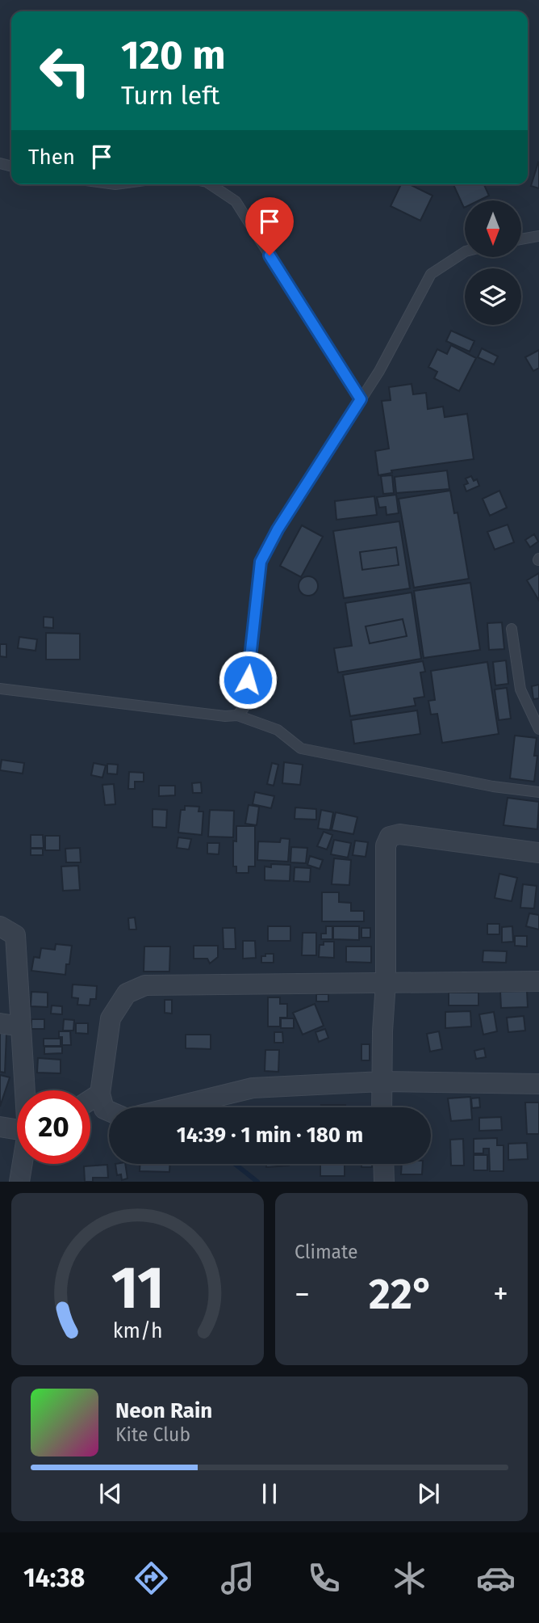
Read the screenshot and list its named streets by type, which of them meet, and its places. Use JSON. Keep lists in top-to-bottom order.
{
  "north": "bottom",
  "page": {
    "turn": ["120 m", "Turn left"],
    "then": "Then",
    "limit": "20",
    "trip": "14:39 · 1 min · 180 m",
    "tile": "Climate",
    "heat": ["−", "22°", "+"],
    "song": ["Neon Rain", "Kite Club"],
    "tabs": "14:38",
    "gauge": ["11", "km/h"]
  }
}
